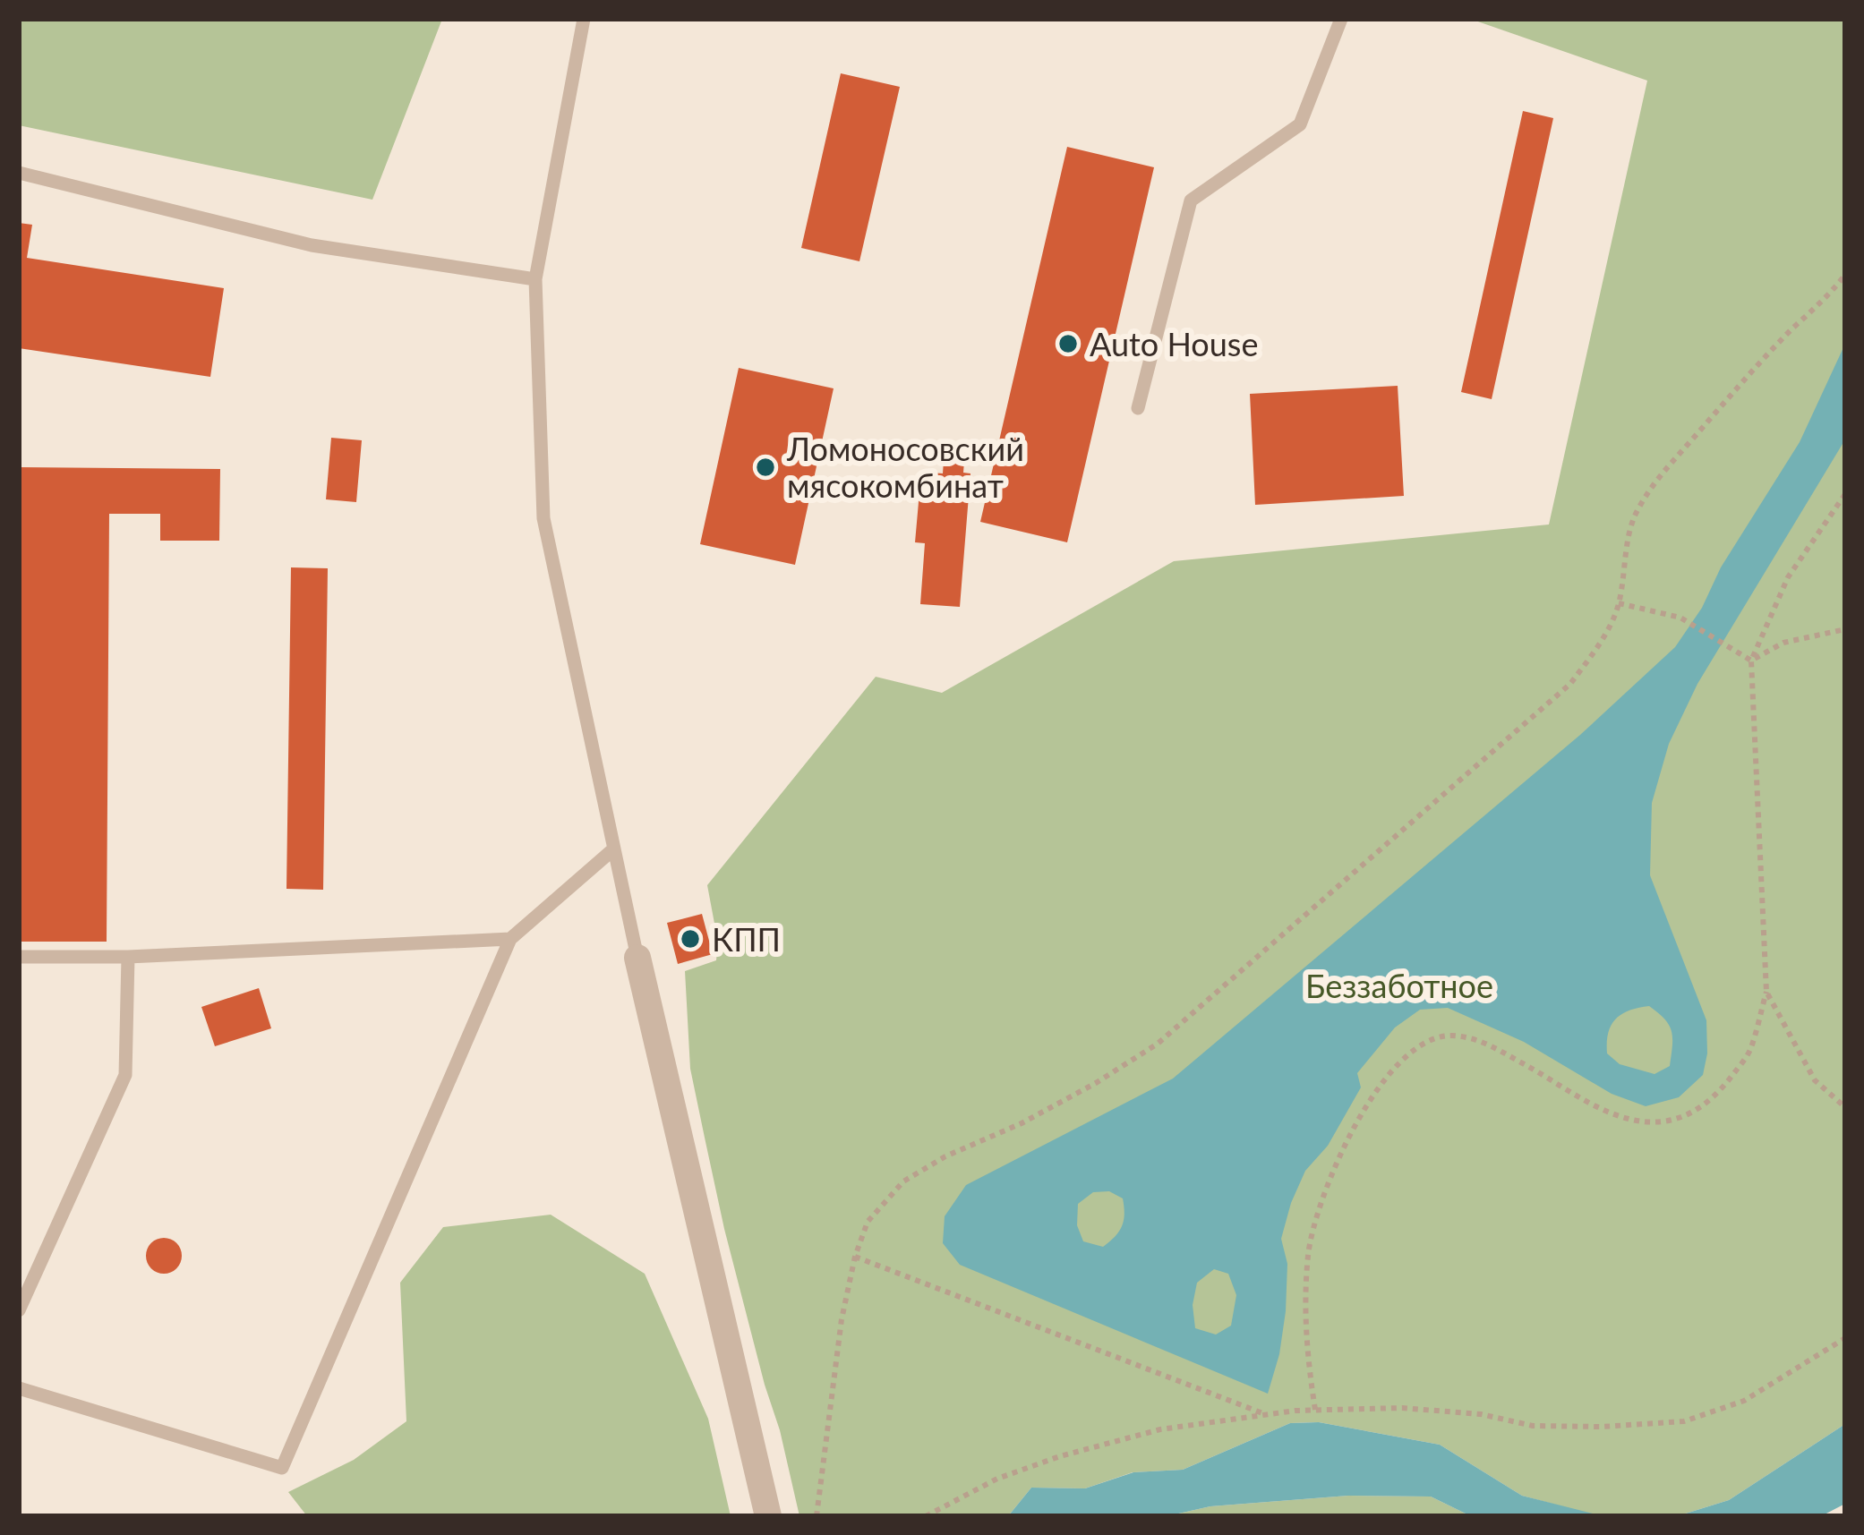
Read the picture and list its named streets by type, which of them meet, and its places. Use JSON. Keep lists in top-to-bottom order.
{
  "parks": ["Беззаботное"],
  "places": ["Auto House", "Ломоносовский мясокомбинат", "КПП"]
}
